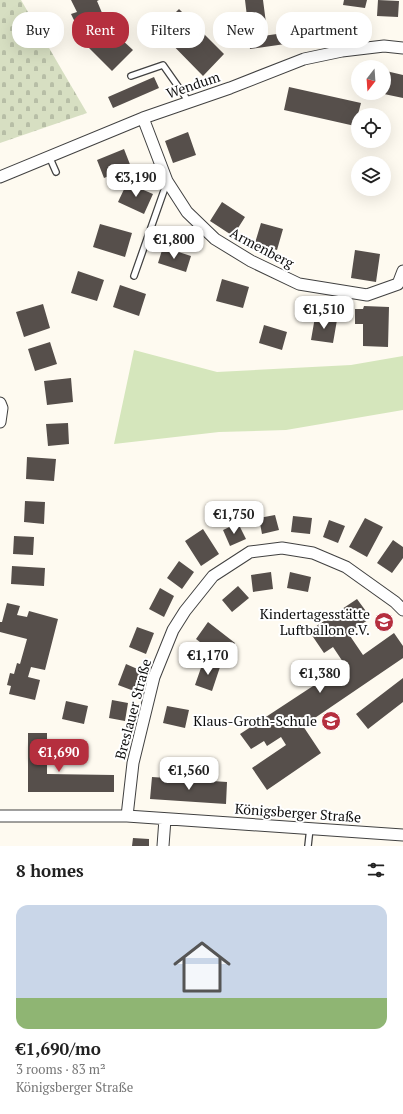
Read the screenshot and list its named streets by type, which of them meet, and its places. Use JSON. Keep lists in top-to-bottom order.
{
  "streets": {
    "street": [
      "Wendum",
      "Armenberg",
      "Breslauer Straße",
      "Königsberger Straße"
    ]
  },
  "crossings": [
    ["Wendum", "Armenberg"],
    ["Breslauer Straße", "Königsberger Straße"]
  ],
  "places": {
    "school or university": ["Kindertagesstätte Luftballon e.V.", "Klaus-Groth-Schule"]
  },
  "north": "bottom",
  "page": {
    "chip": [
      "Buy",
      "Rent",
      "Filters",
      "New",
      "Apartment"
    ],
    "price": [
      "€3,190",
      "€1,800",
      "€1,510",
      "€1,750",
      "€1,170",
      "€1,380",
      "€1,690",
      "€1,560"
    ],
    "heading": "8 homes",
    "list": [
      {
        "name": "€1,690/mo",
        "note": "3 rooms · 83 m² · Königsberger Straße"
      }
    ]
  }
}
